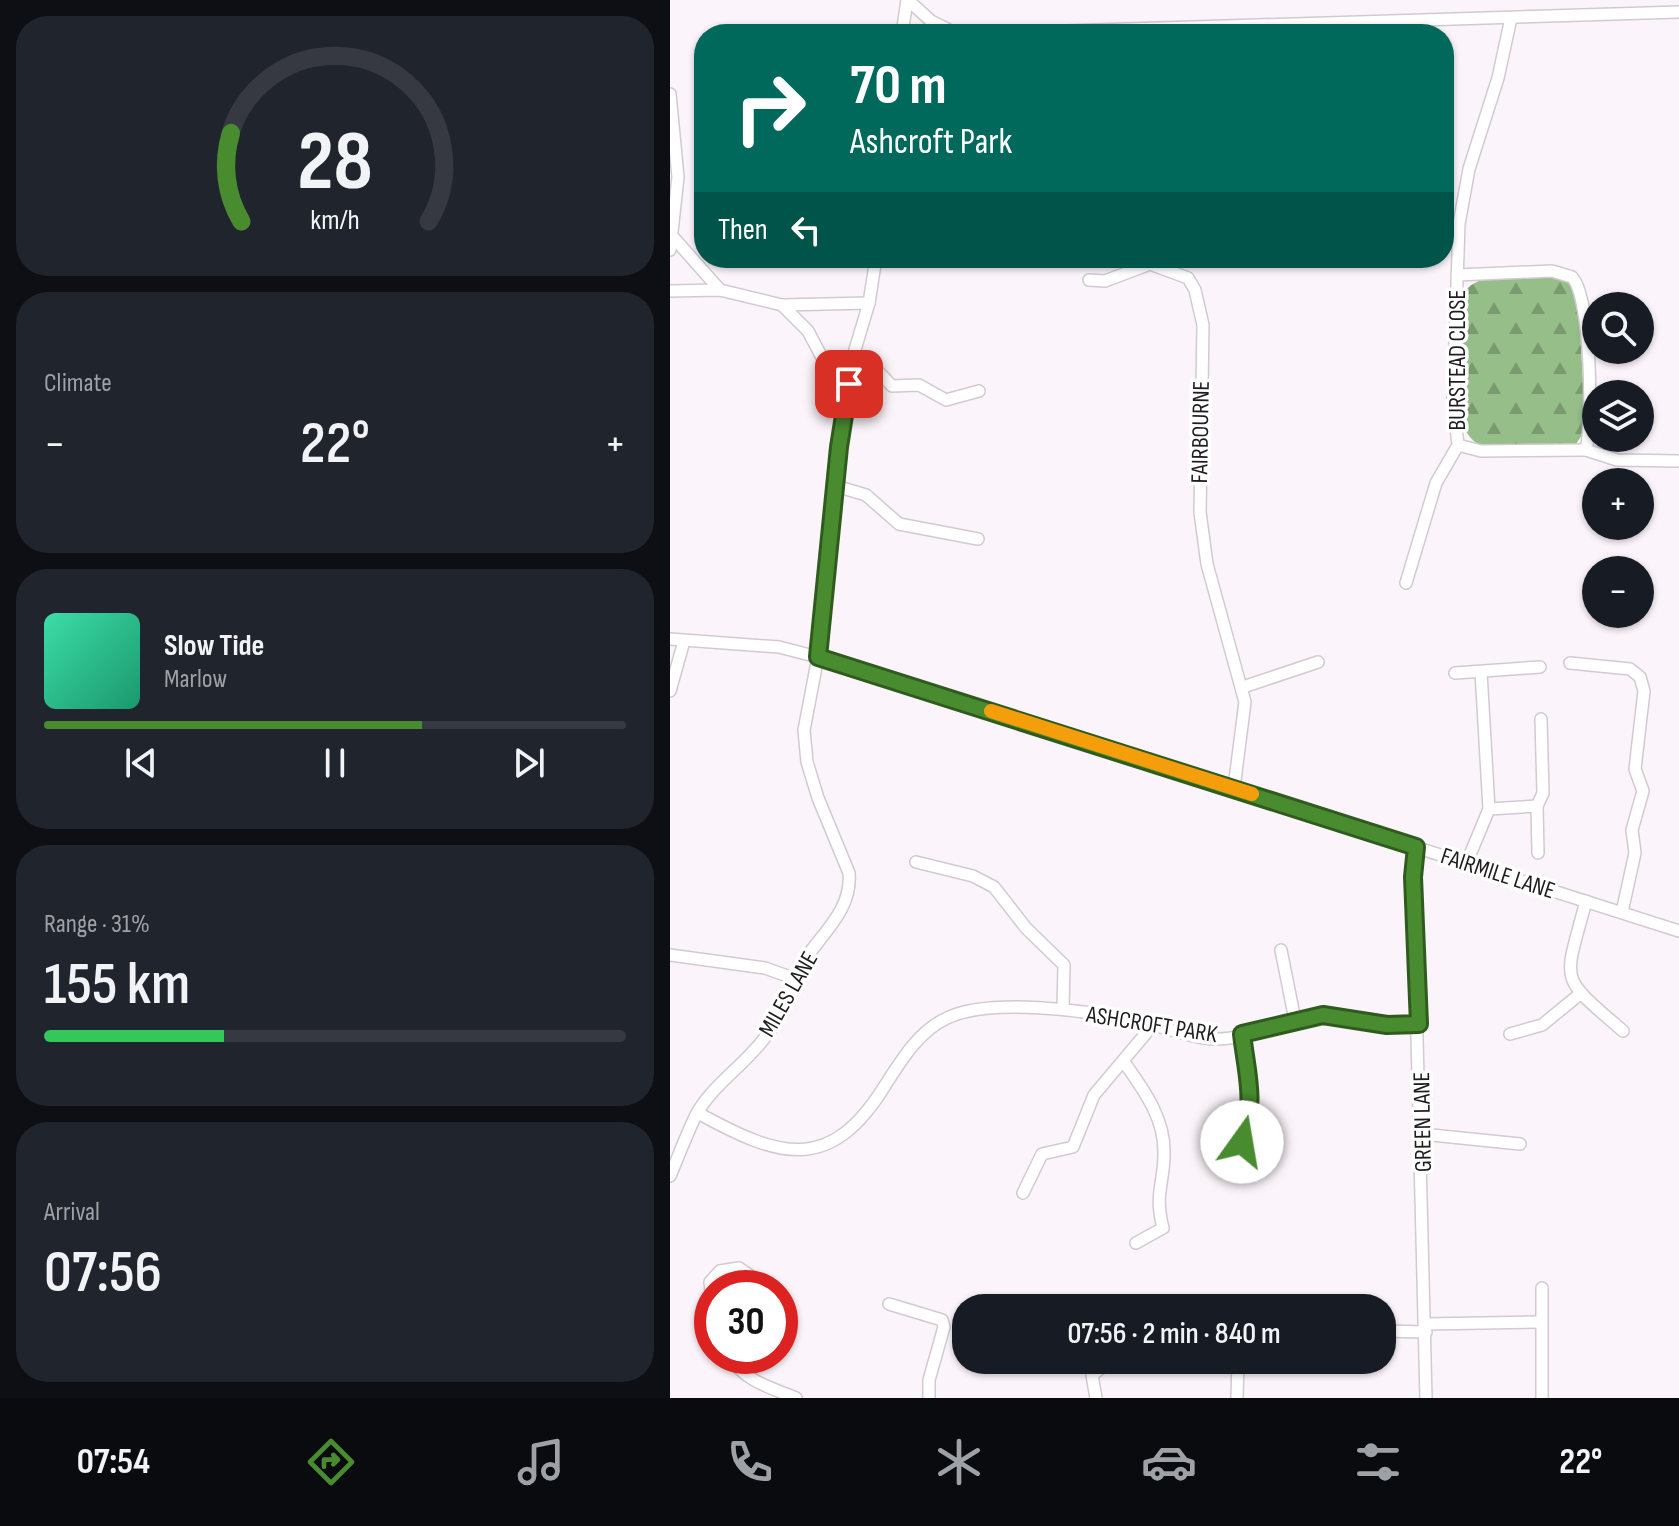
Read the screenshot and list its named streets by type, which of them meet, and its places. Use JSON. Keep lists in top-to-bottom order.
{
  "streets": {
    "street": [
      "BURSTEAD CLOSE",
      "FAIRBOURNE",
      "FAIRMILE LANE",
      "MILES LANE",
      "ASHCROFT PARK",
      "GREEN LANE"
    ]
  },
  "crossings": [
    ["FAIRBOURNE", "FAIRMILE LANE"],
    ["FAIRMILE LANE", "MILES LANE"],
    ["FAIRMILE LANE", "GREEN LANE"],
    ["MILES LANE", "ASHCROFT PARK"],
    ["ASHCROFT PARK", "GREEN LANE"]
  ],
  "page": {
    "turn": ["70 m", "Ashcroft Park"],
    "then": "Then",
    "tile": [
      "Climate",
      ["Range · 31%", "155 km"],
      ["Arrival", "07:56"]
    ],
    "map_buttons": ["+", "−"],
    "heat": ["−", "22°", "+"],
    "song": ["Slow Tide", "Marlow"],
    "limit": "30",
    "trip": "07:56 · 2 min · 840 m",
    "tabs": ["07:54", "22°"],
    "gauge": ["28", "km/h"]
  }
}
